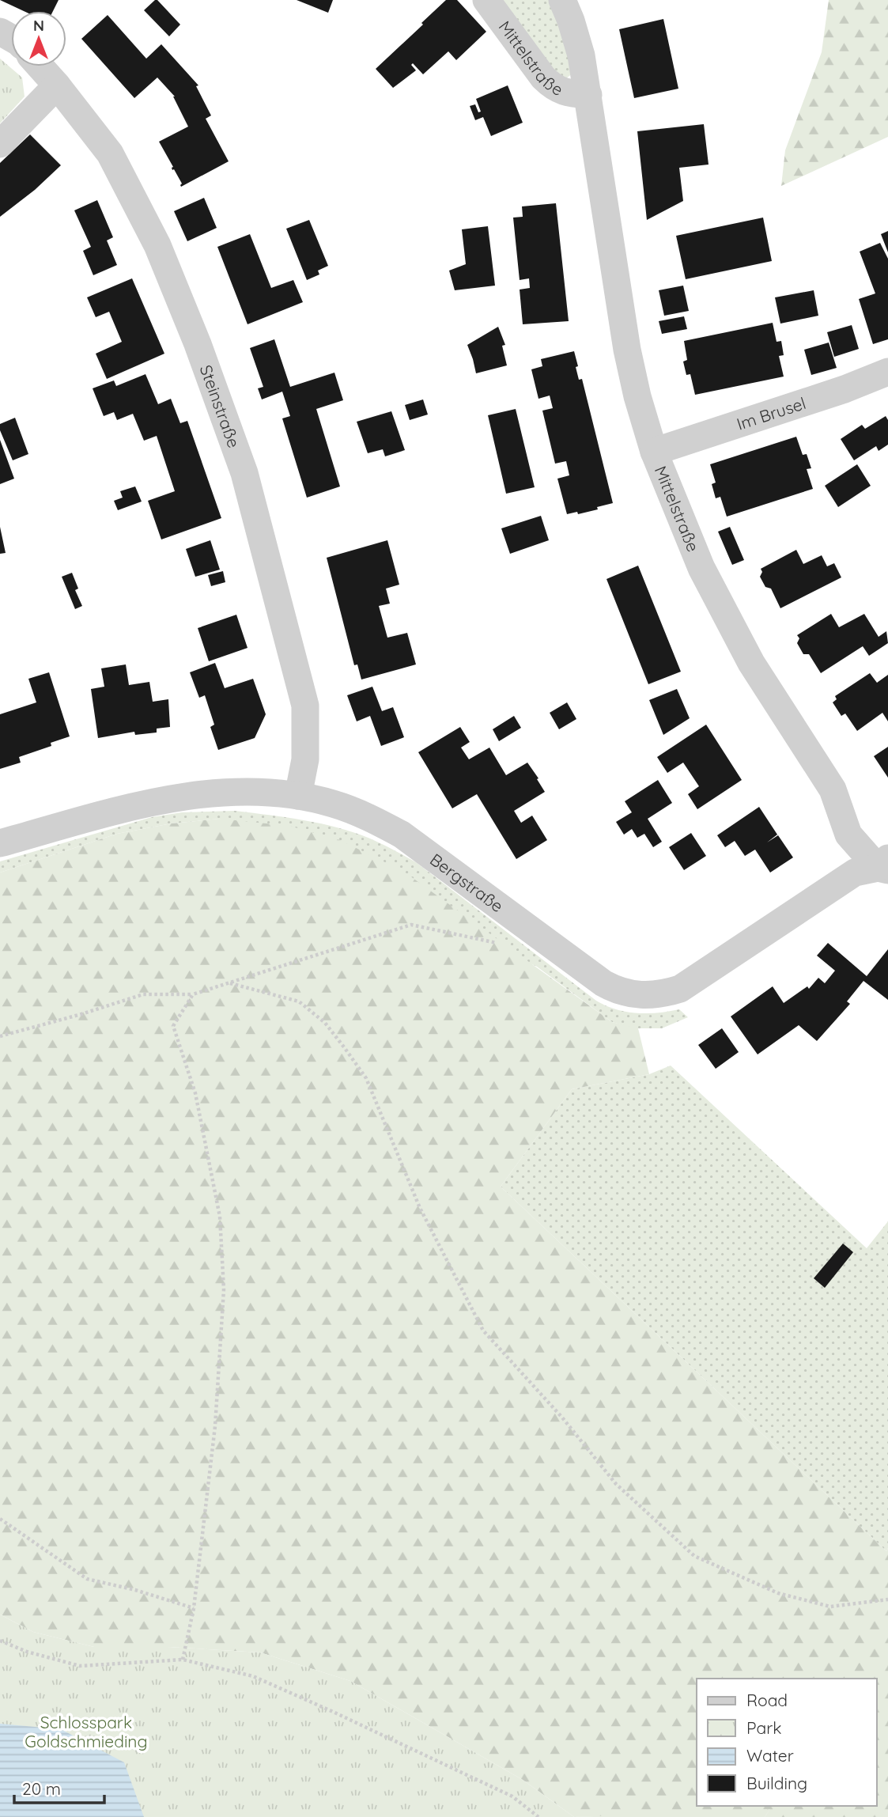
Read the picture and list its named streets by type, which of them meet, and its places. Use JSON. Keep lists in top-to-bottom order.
{
  "streets": {
    "street": [
      "Mittelstraße",
      "Steinstraße",
      "Im Brusel",
      "Bergstraße"
    ]
  },
  "crossings": [
    ["Mittelstraße", "Im Brusel"],
    ["Mittelstraße", "Bergstraße"],
    ["Steinstraße", "Bergstraße"]
  ],
  "parks": ["Schlosspark Goldschmieding"],
  "legend": [
    "Road",
    "Park",
    "Water",
    "Building"
  ],
  "scale_bar": "20 m",
  "north": "top"
}
